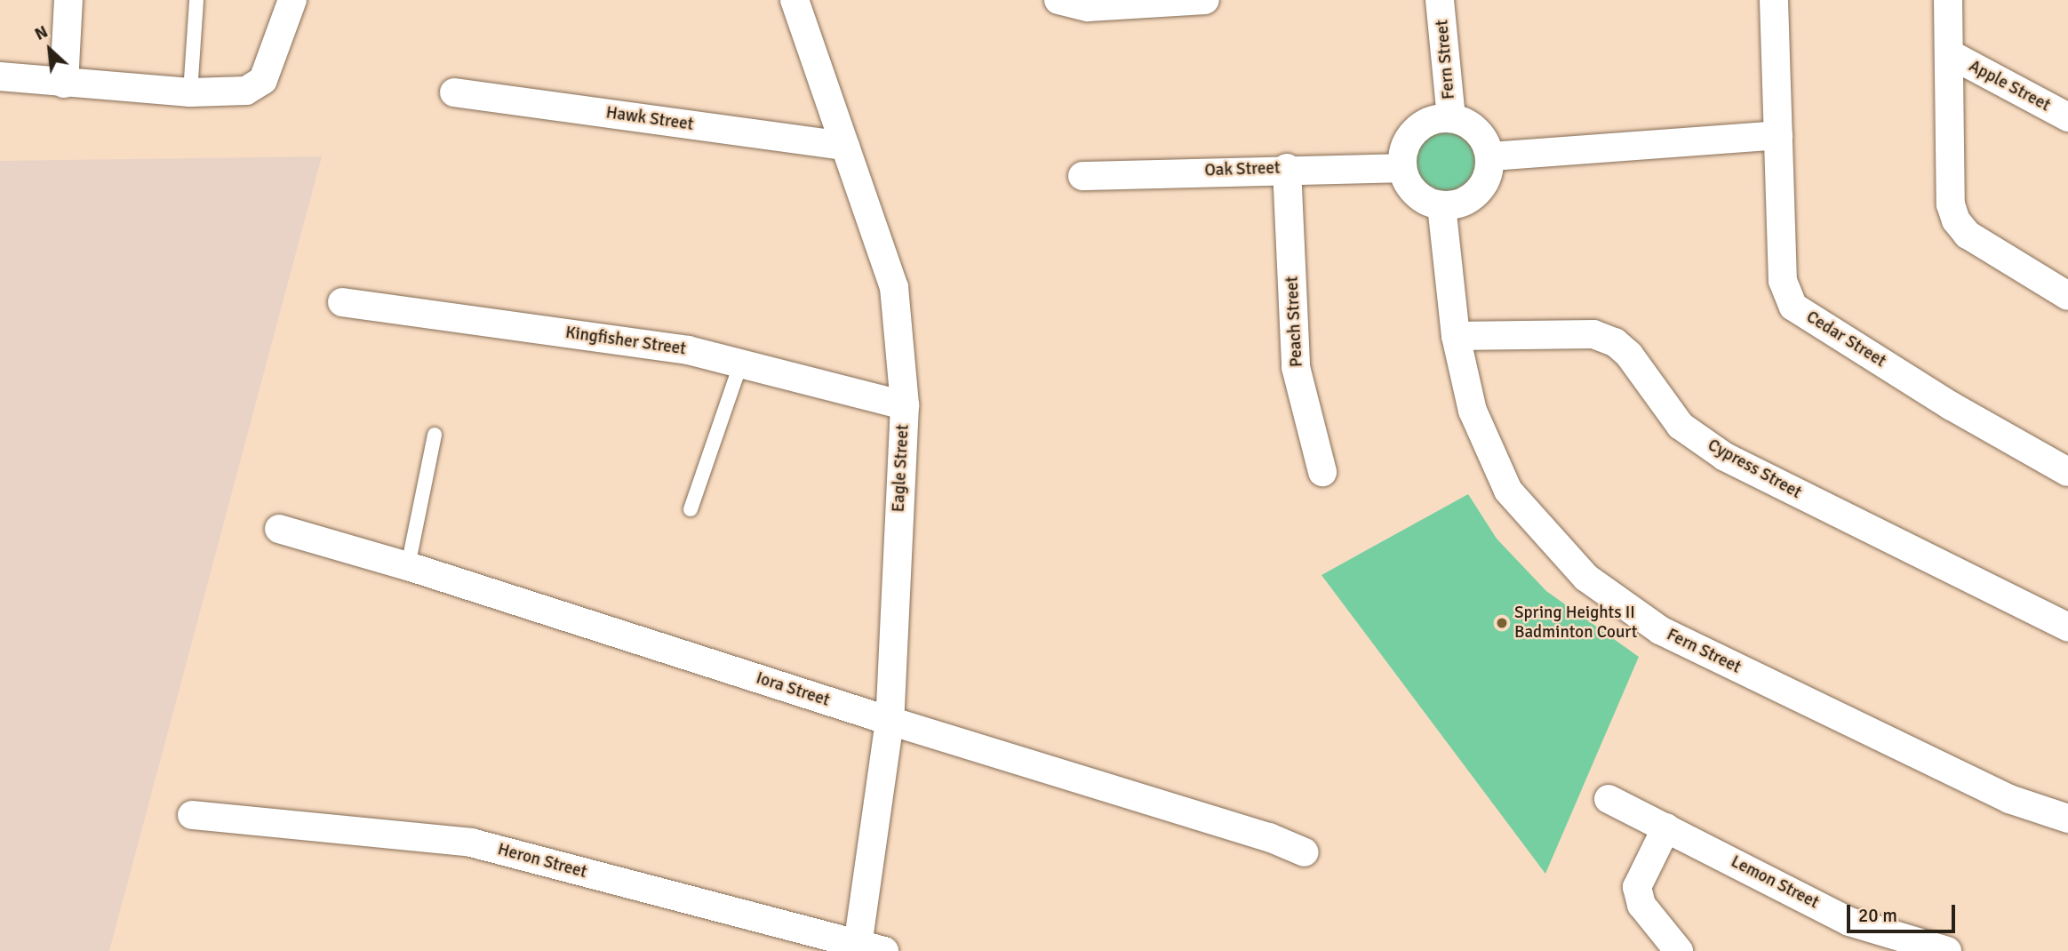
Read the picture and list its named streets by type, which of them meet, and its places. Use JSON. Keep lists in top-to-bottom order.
{
  "streets": {
    "street": [
      "Fern Street",
      "Apple Street",
      "Hawk Street",
      "Oak Street",
      "Peach Street",
      "Cedar Street",
      "Kingfisher Street",
      "Eagle Street",
      "Cypress Street",
      "Iora Street",
      "Heron Street",
      "Lemon Street"
    ]
  },
  "crossings": [
    ["Fern Street", "Oak Street"],
    ["Fern Street", "Cypress Street"],
    ["Hawk Street", "Eagle Street"],
    ["Oak Street", "Peach Street"],
    ["Kingfisher Street", "Eagle Street"],
    ["Eagle Street", "Iora Street"],
    ["Eagle Street", "Heron Street"]
  ],
  "places": ["Spring Heights II Badminton Court"],
  "scale_bar": "20 m",
  "north": "top left"
}
